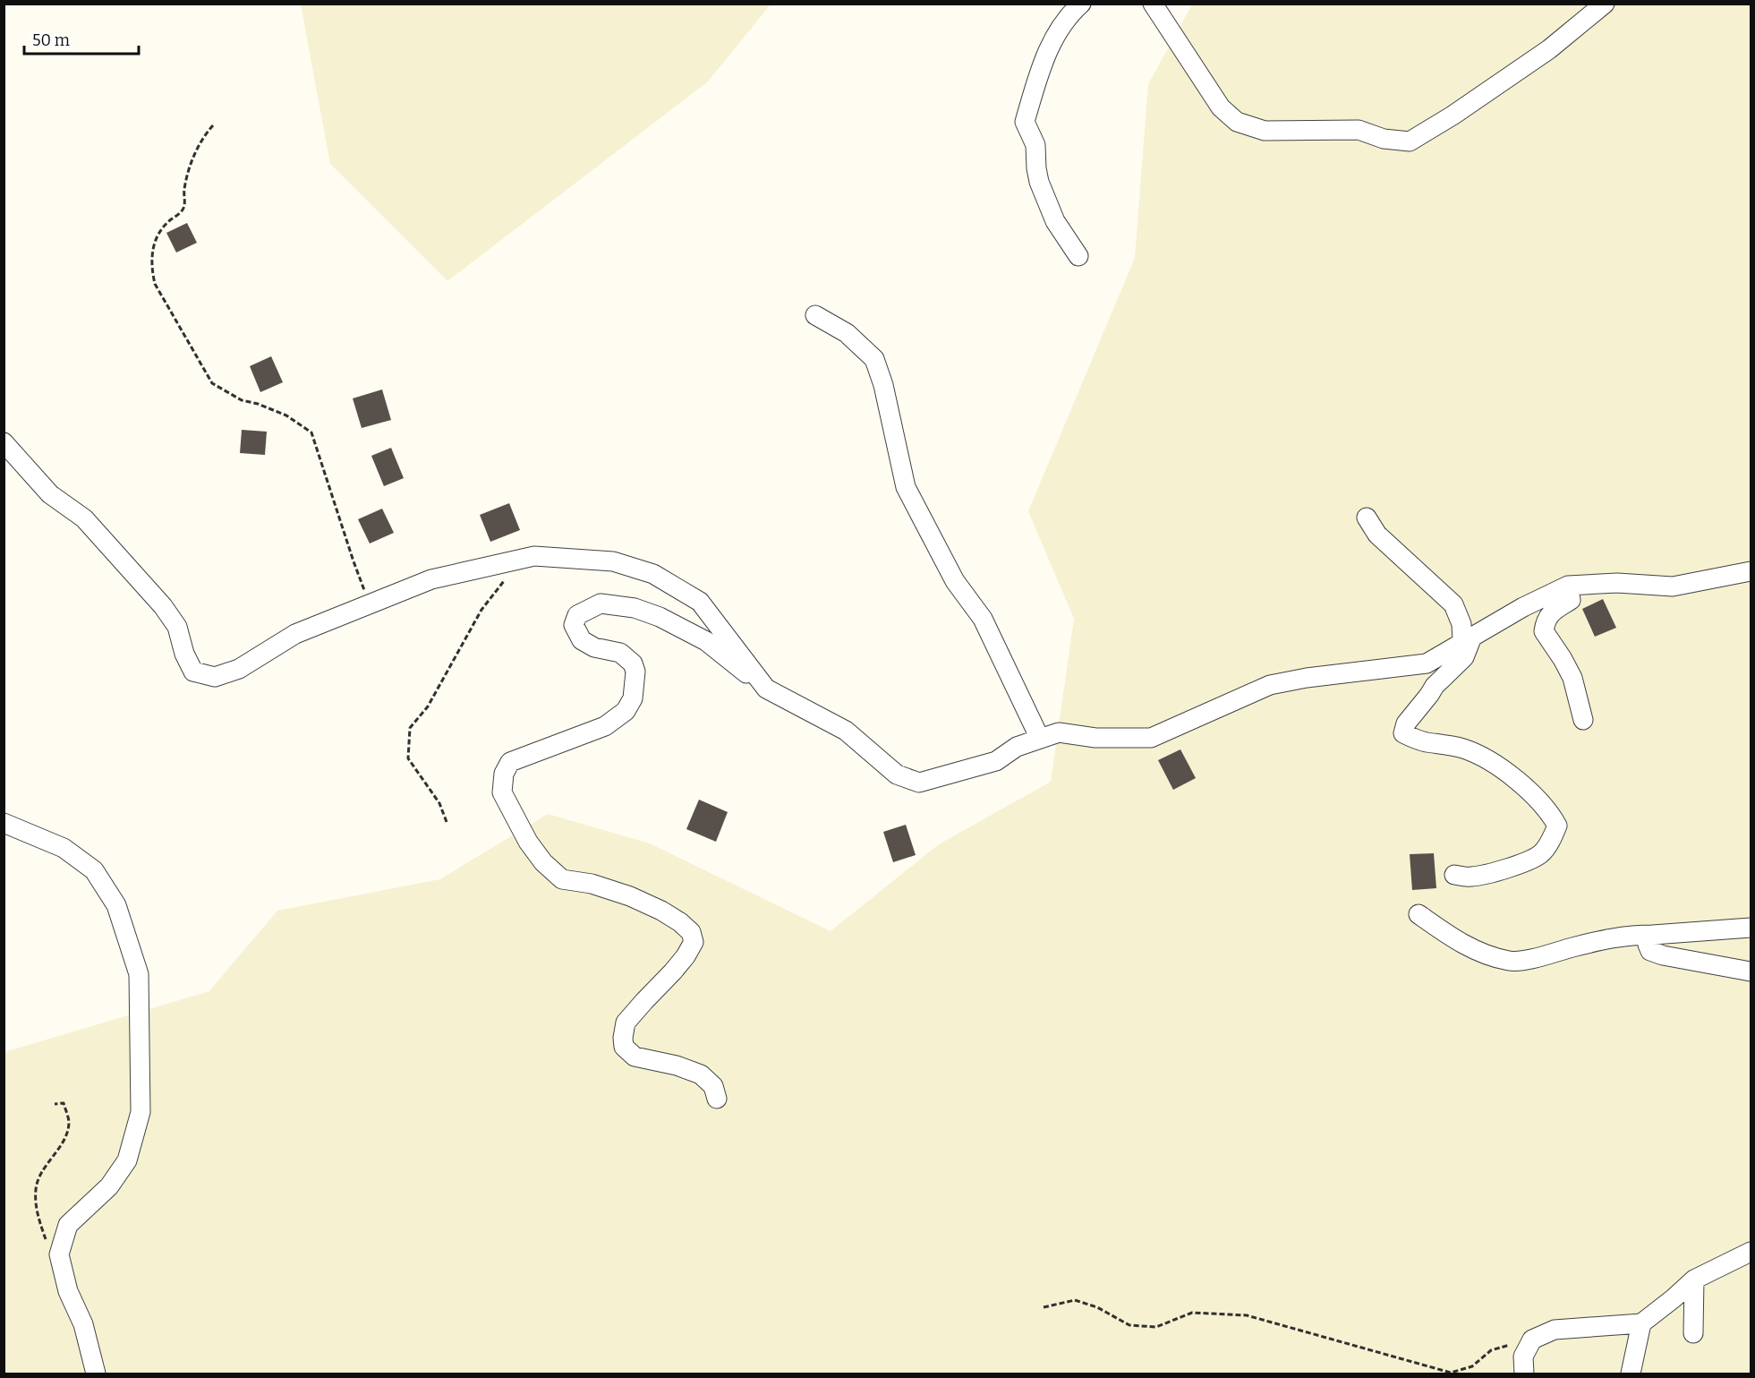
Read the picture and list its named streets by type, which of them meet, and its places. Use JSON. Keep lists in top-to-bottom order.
{
  "scale_bar": "50 m"
}
